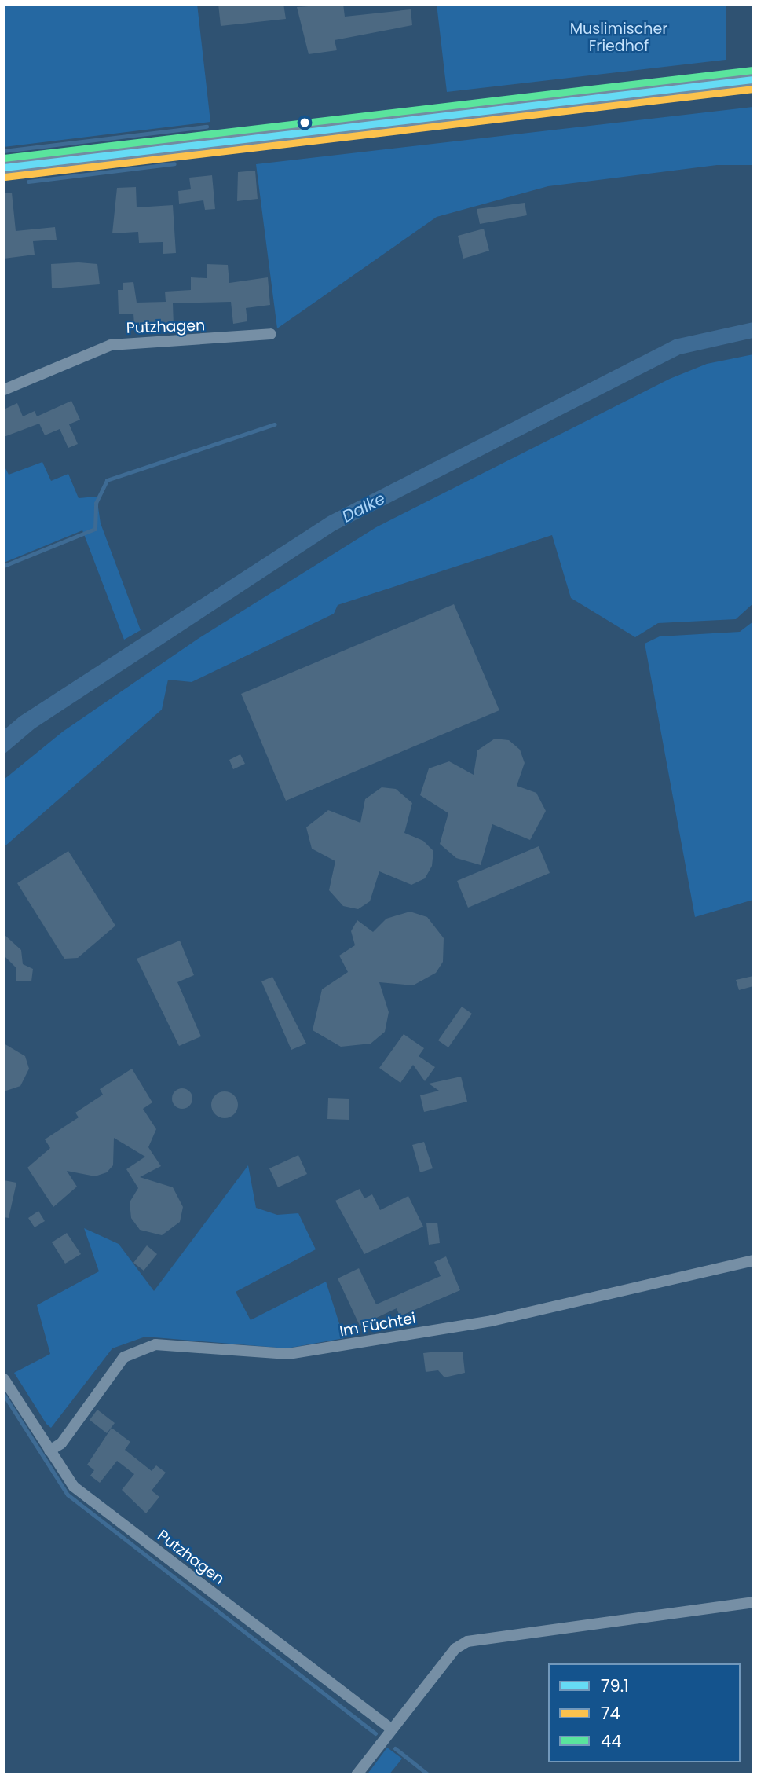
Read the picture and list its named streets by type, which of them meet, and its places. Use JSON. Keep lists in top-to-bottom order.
{
  "streets": {
    "street": ["Putzhagen", "Im Füchtei"]
  },
  "crossings": [
    ["Putzhagen", "Im Füchtei"]
  ],
  "water": ["Dalke"],
  "parks": ["Muslimischer Friedhof"],
  "lines": ["transit line 44", "transit line 79.1", "transit line 74"],
  "legend": ["79.1", "74", "44"]
}
